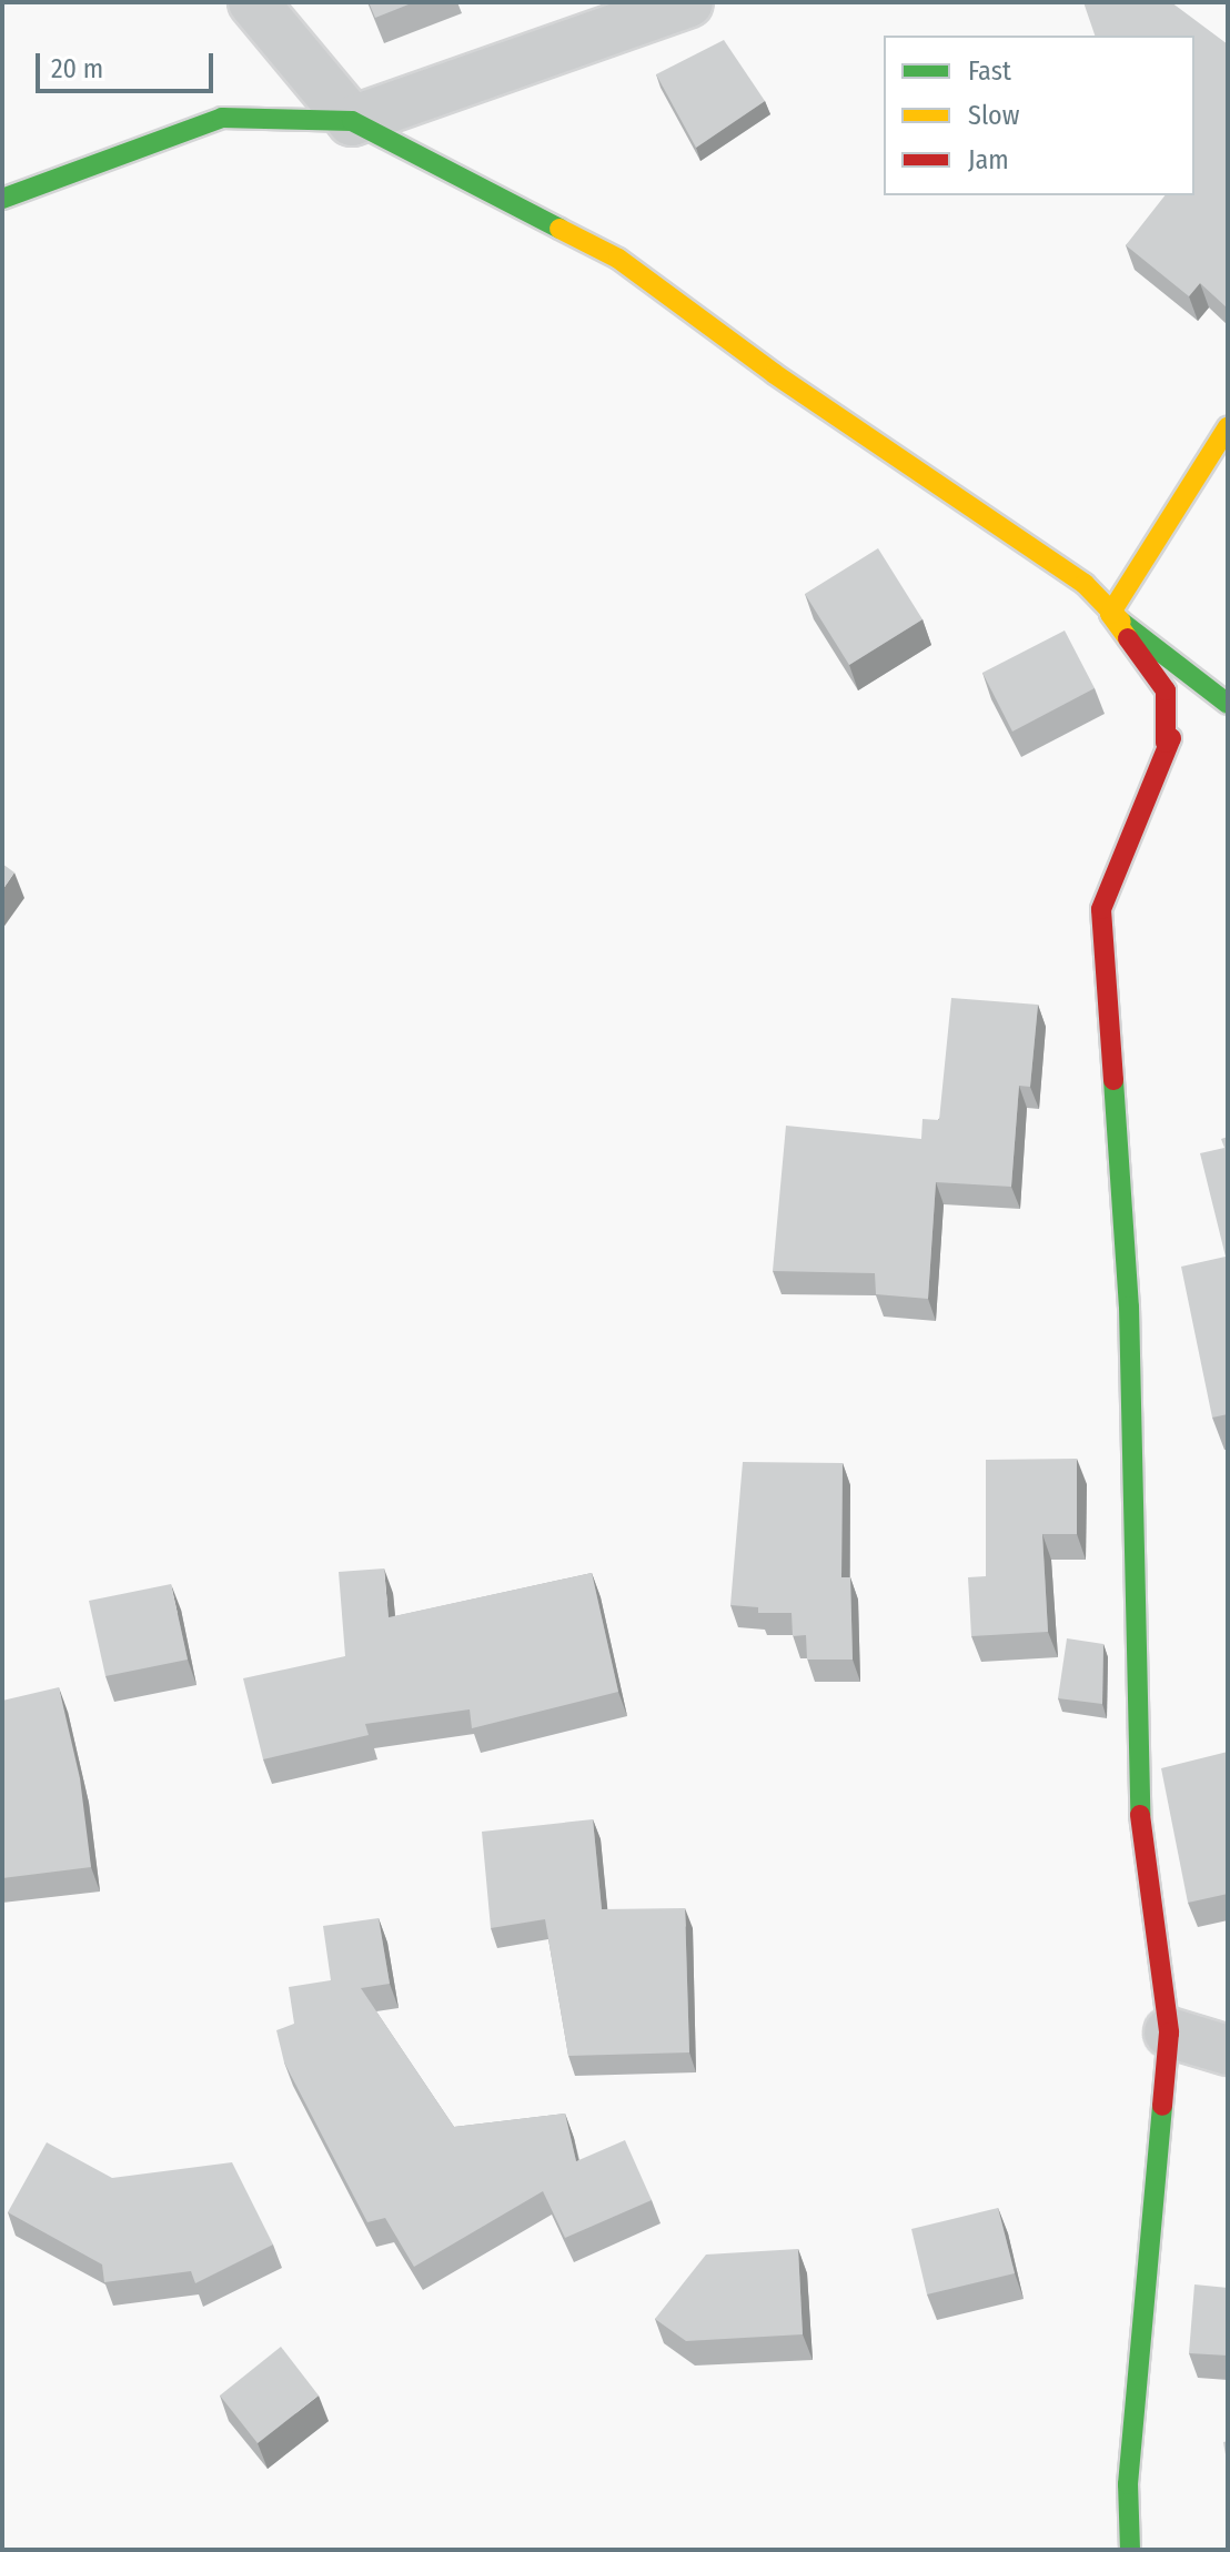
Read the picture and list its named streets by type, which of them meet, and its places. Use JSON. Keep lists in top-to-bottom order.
{
  "legend": ["Fast", "Slow", "Jam"],
  "scale_bar": "20 m"
}
